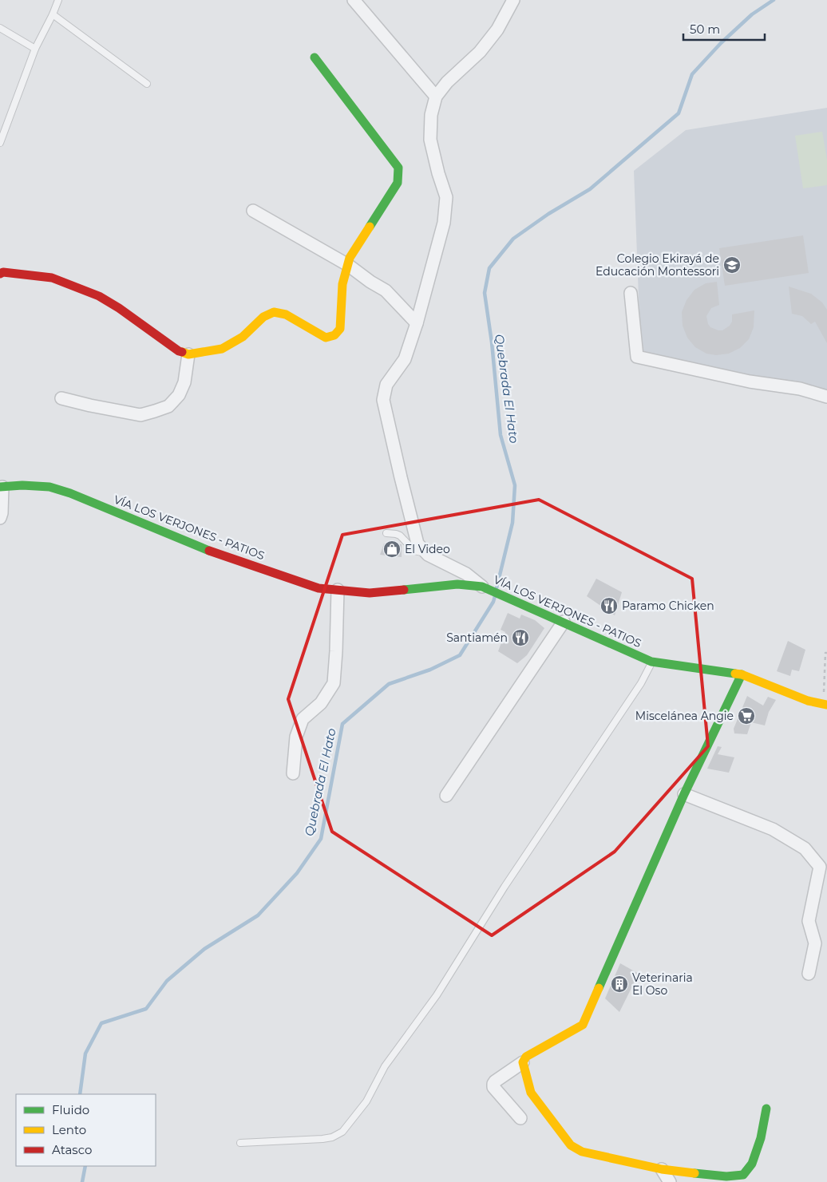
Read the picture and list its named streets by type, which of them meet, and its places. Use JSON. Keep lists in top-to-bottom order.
{
  "streets": {
    "street": ["VÍA LOS VERJONES - PATIOS"]
  },
  "water": ["Quebrada El Hato"],
  "places": {
    "school or university": ["Colegio Ekirayá de Educación Montessori"],
    "shop": ["El Video"],
    "restaurant": ["Paramo Chicken", "Santiamén"],
    "supermarket": ["Miscelánea Angie"],
    "building": ["Veterinaria El Oso"]
  },
  "legend": ["Fluido", "Lento", "Atasco"],
  "scale_bar": "50 m"
}
